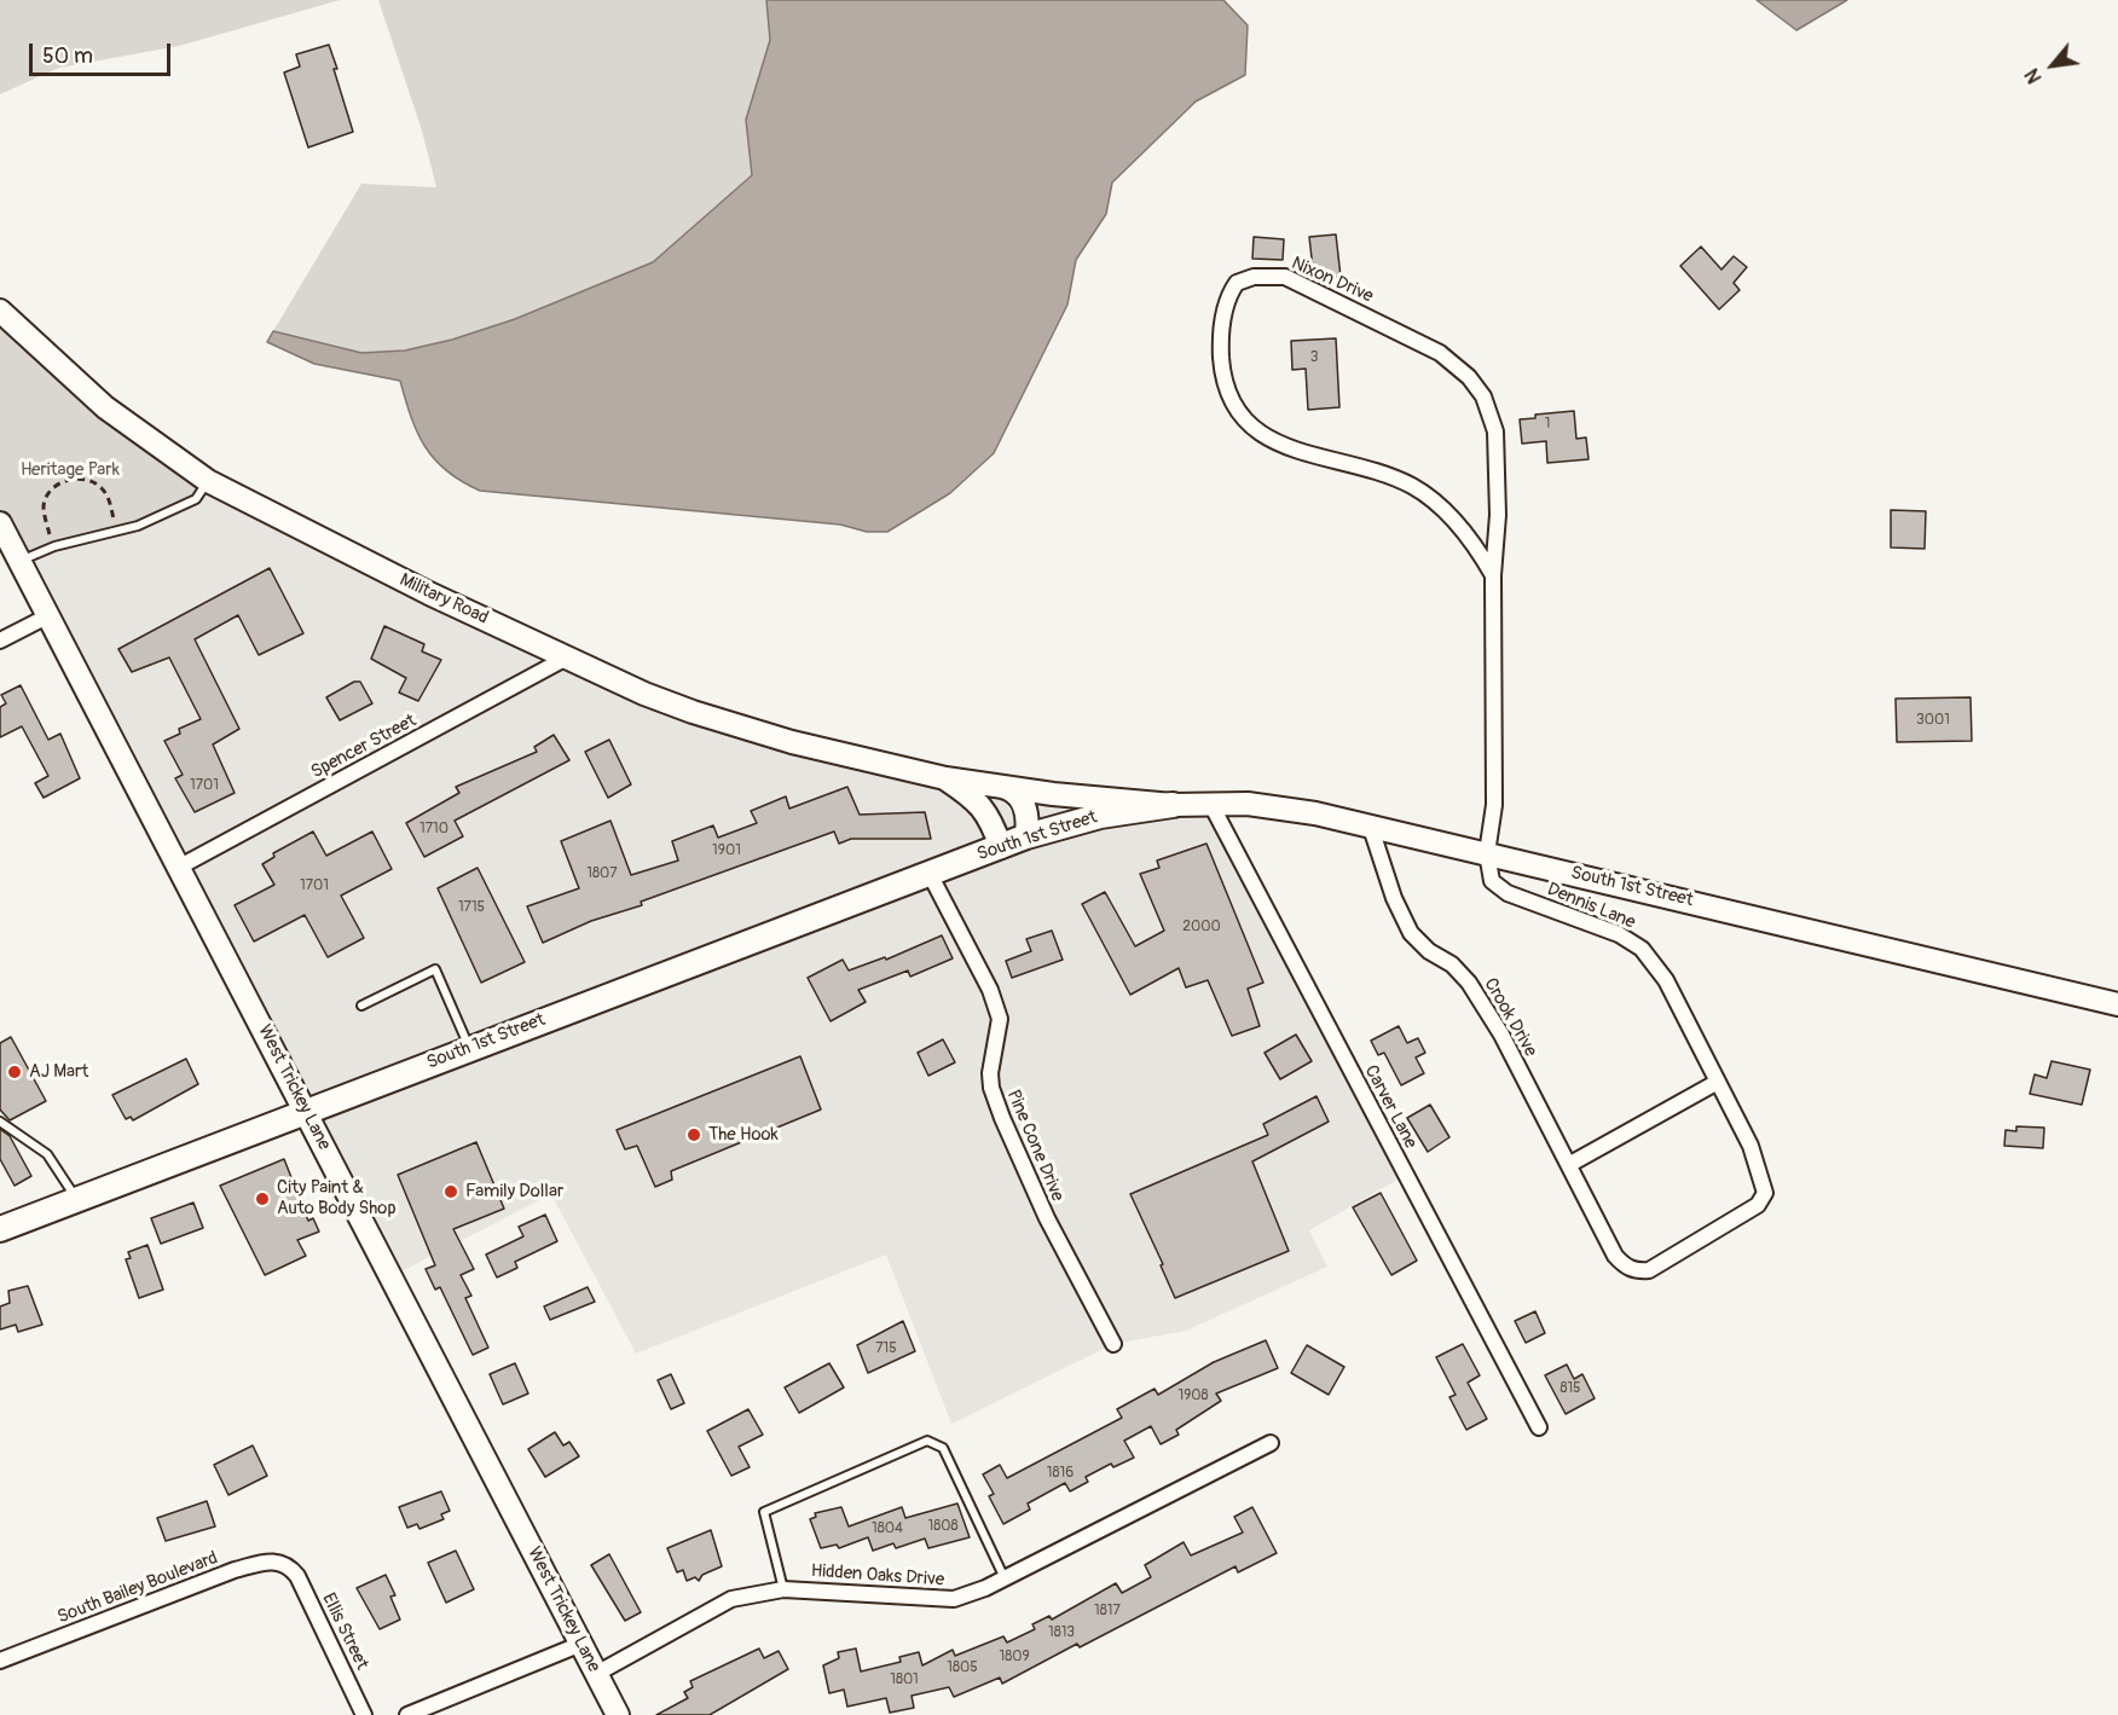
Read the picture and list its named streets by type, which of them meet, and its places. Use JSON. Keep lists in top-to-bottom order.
{
  "streets": {
    "main road": ["South 1st Street"],
    "street": [
      "Nixon Drive",
      "Military Road",
      "Spencer Street",
      "Dennis Lane",
      "Crook Drive",
      "West Trickey Lane",
      "Carver Lane",
      "Pine Cone Drive",
      "Hidden Oaks Drive",
      "South Bailey Boulevard",
      "Ellis Street"
    ]
  },
  "crossings": [
    ["Nixon Drive", "South 1st Street"],
    ["Nixon Drive", "Dennis Lane"],
    ["Military Road", "Spencer Street"],
    ["Military Road", "South 1st Street"],
    ["Spencer Street", "West Trickey Lane"],
    ["South 1st Street", "Dennis Lane"],
    ["South 1st Street", "Crook Drive"],
    ["South 1st Street", "West Trickey Lane"],
    ["South 1st Street", "Carver Lane"],
    ["South 1st Street", "Pine Cone Drive"],
    ["Dennis Lane", "Crook Drive"],
    ["West Trickey Lane", "Hidden Oaks Drive"],
    ["South Bailey Boulevard", "Ellis Street"]
  ],
  "parks": ["Heritage Park"],
  "places": [
    "AJ Mart",
    "The Hook",
    "Family Dollar",
    "City Paint & Auto Body Shop"
  ],
  "house_numbers": [
    "3",
    "1",
    "3001",
    "1701",
    "1710",
    "1901",
    "1807",
    "1701",
    "1715",
    "2000",
    "715",
    "815",
    "1908",
    "1816",
    "1808",
    "1804",
    "1817",
    "1813",
    "1809",
    "1805",
    "1801"
  ],
  "scale_bar": "50 m",
  "north": "bottom left"
}
